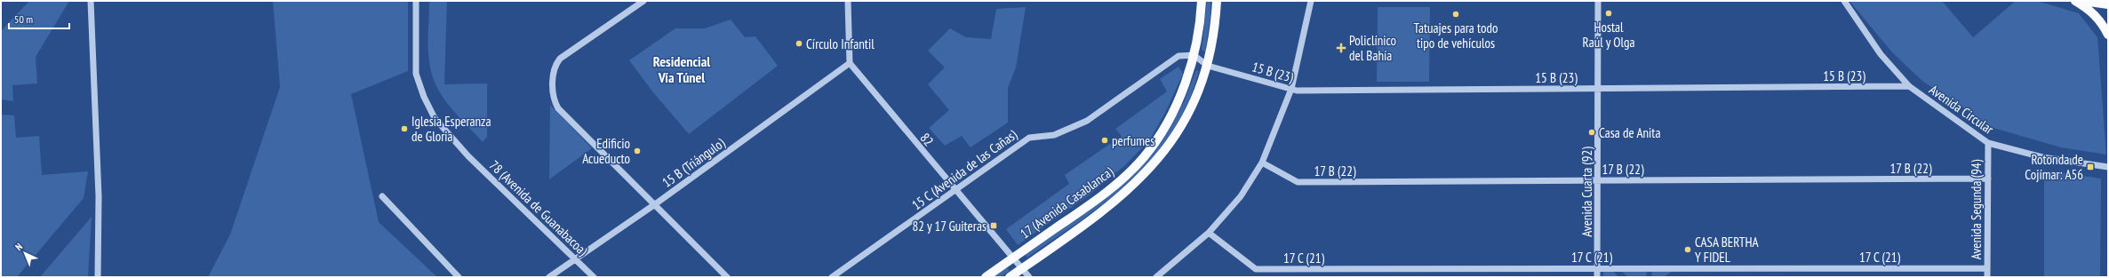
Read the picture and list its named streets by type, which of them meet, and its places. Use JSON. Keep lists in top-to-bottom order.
{
  "streets": {
    "main road": ["17 (Avenida Casablanca)"],
    "street": [
      "15 B (23)",
      "Avenida Circular",
      "82",
      "15 B (Triángulo)",
      "17 B (22)",
      "15 C (Avenida de las Cañas)",
      "Avenida Cuarta (92)",
      "78 (Avenida de Guanabacoa)",
      "Avenida Segunda (94)",
      "17 C (21)"
    ]
  },
  "crossings": [
    ["15 B (23)", "Avenida Circular"],
    ["15 B (23)", "Avenida Cuarta (92)"],
    ["15 B (23)", "17 (Avenida Casablanca)"],
    ["Avenida Circular", "Avenida Segunda (94)"],
    ["82", "15 B (Triángulo)"],
    ["82", "15 C (Avenida de las Cañas)"],
    ["82", "17 (Avenida Casablanca)"],
    ["15 B (Triángulo)", "78 (Avenida de Guanabacoa)"],
    ["17 B (22)", "Avenida Cuarta (92)"],
    ["17 B (22)", "Avenida Segunda (94)"],
    ["15 C (Avenida de las Cañas)", "17 (Avenida Casablanca)"],
    ["Avenida Cuarta (92)", "17 C (21)"],
    ["Avenida Segunda (94)", "17 C (21)"]
  ],
  "districts": ["Residencial Vía Túnel"],
  "places": {
    "other": [
      "Hostal Raúl y Olga",
      "Tatuajes para todo tipo de vehículos",
      "Círculo Infantil",
      "Iglesia Esperanza de Gloria",
      "Casa de Anita",
      "perfumes",
      "Edificio Acueducto",
      "CASA BERTHA Y FIDEL"
    ],
    "health": ["Policlínico del Bahía"],
    "transit": ["Rotonda de Cojímar: A56", "82 y 17 Guiteras"]
  },
  "scale_bar": "50 m",
  "north": "top left"
}
